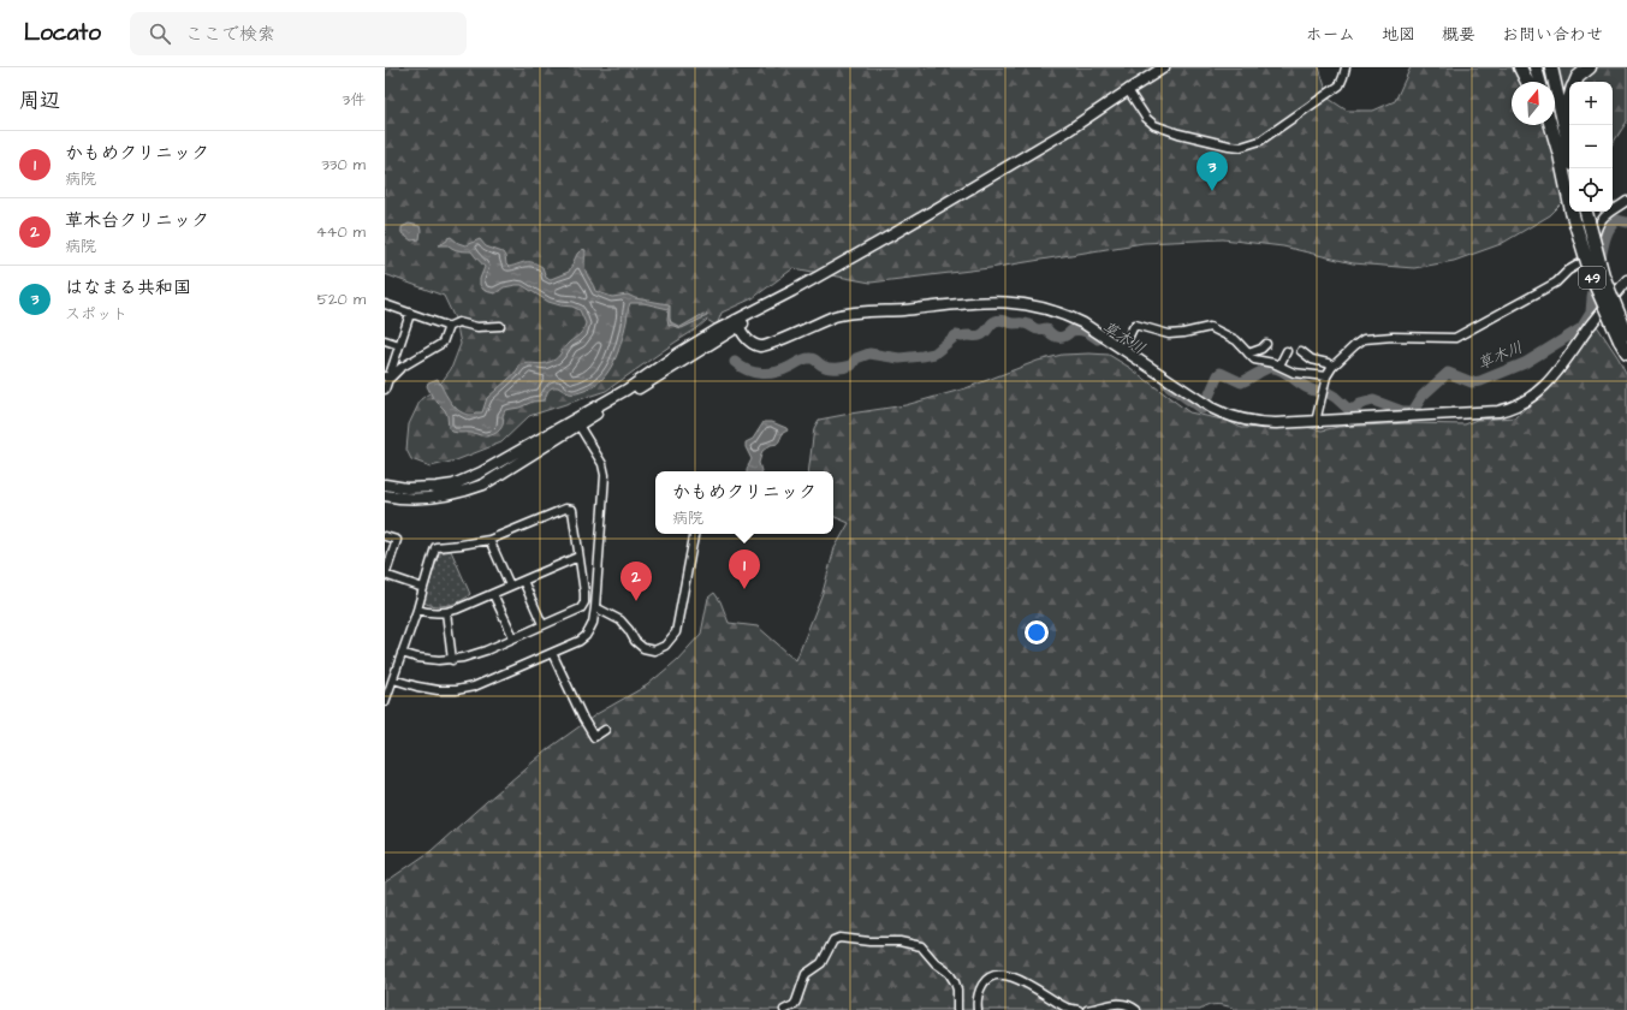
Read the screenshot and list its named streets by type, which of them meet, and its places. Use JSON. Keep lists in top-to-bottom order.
{
  "streets": {
    "highway": ["49"]
  },
  "water": ["草木川"],
  "north": "top",
  "page": {
    "header": "Locato",
    "search": "ここで検索",
    "nav": [
      "ホーム",
      "地図",
      "概要",
      "お問い合わせ"
    ],
    "heading": ["周辺", "3件"],
    "map_buttons": ["+", "−"],
    "list": [
      {
        "mark": "1",
        "name": "かもめクリニック",
        "note": "病院",
        "value": "330 m"
      },
      {
        "mark": "2",
        "name": "草木台クリニック",
        "note": "病院",
        "value": "440 m"
      },
      {
        "mark": "3",
        "name": "はなまる共和国",
        "note": "スポット",
        "value": "520 m"
      }
    ],
    "pins": ["3", "1", "2"],
    "popup": ["かもめクリニック", "病院"]
  }
}
